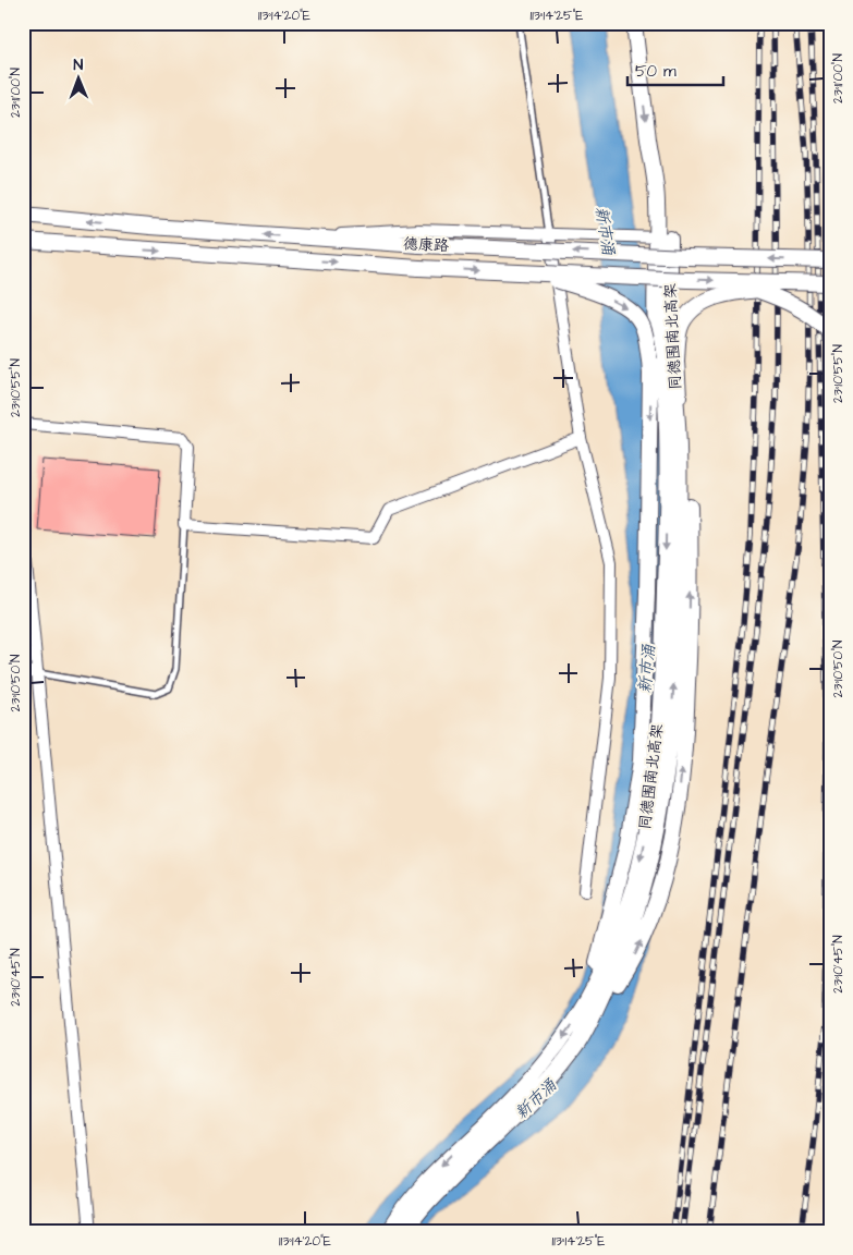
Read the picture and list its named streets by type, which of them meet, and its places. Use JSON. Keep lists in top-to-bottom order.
{
  "streets": {
    "main road": ["德康路", "同德围南北高架"]
  },
  "water": ["新市涌"],
  "scale_bar": "50 m",
  "north": "top",
  "coordinates": [
    "113°14'20\"E",
    "113°14'25\"E",
    "23°11'00\"N",
    "23°10'55\"N",
    "23°10'50\"N",
    "23°10'45\"N"
  ]
}
